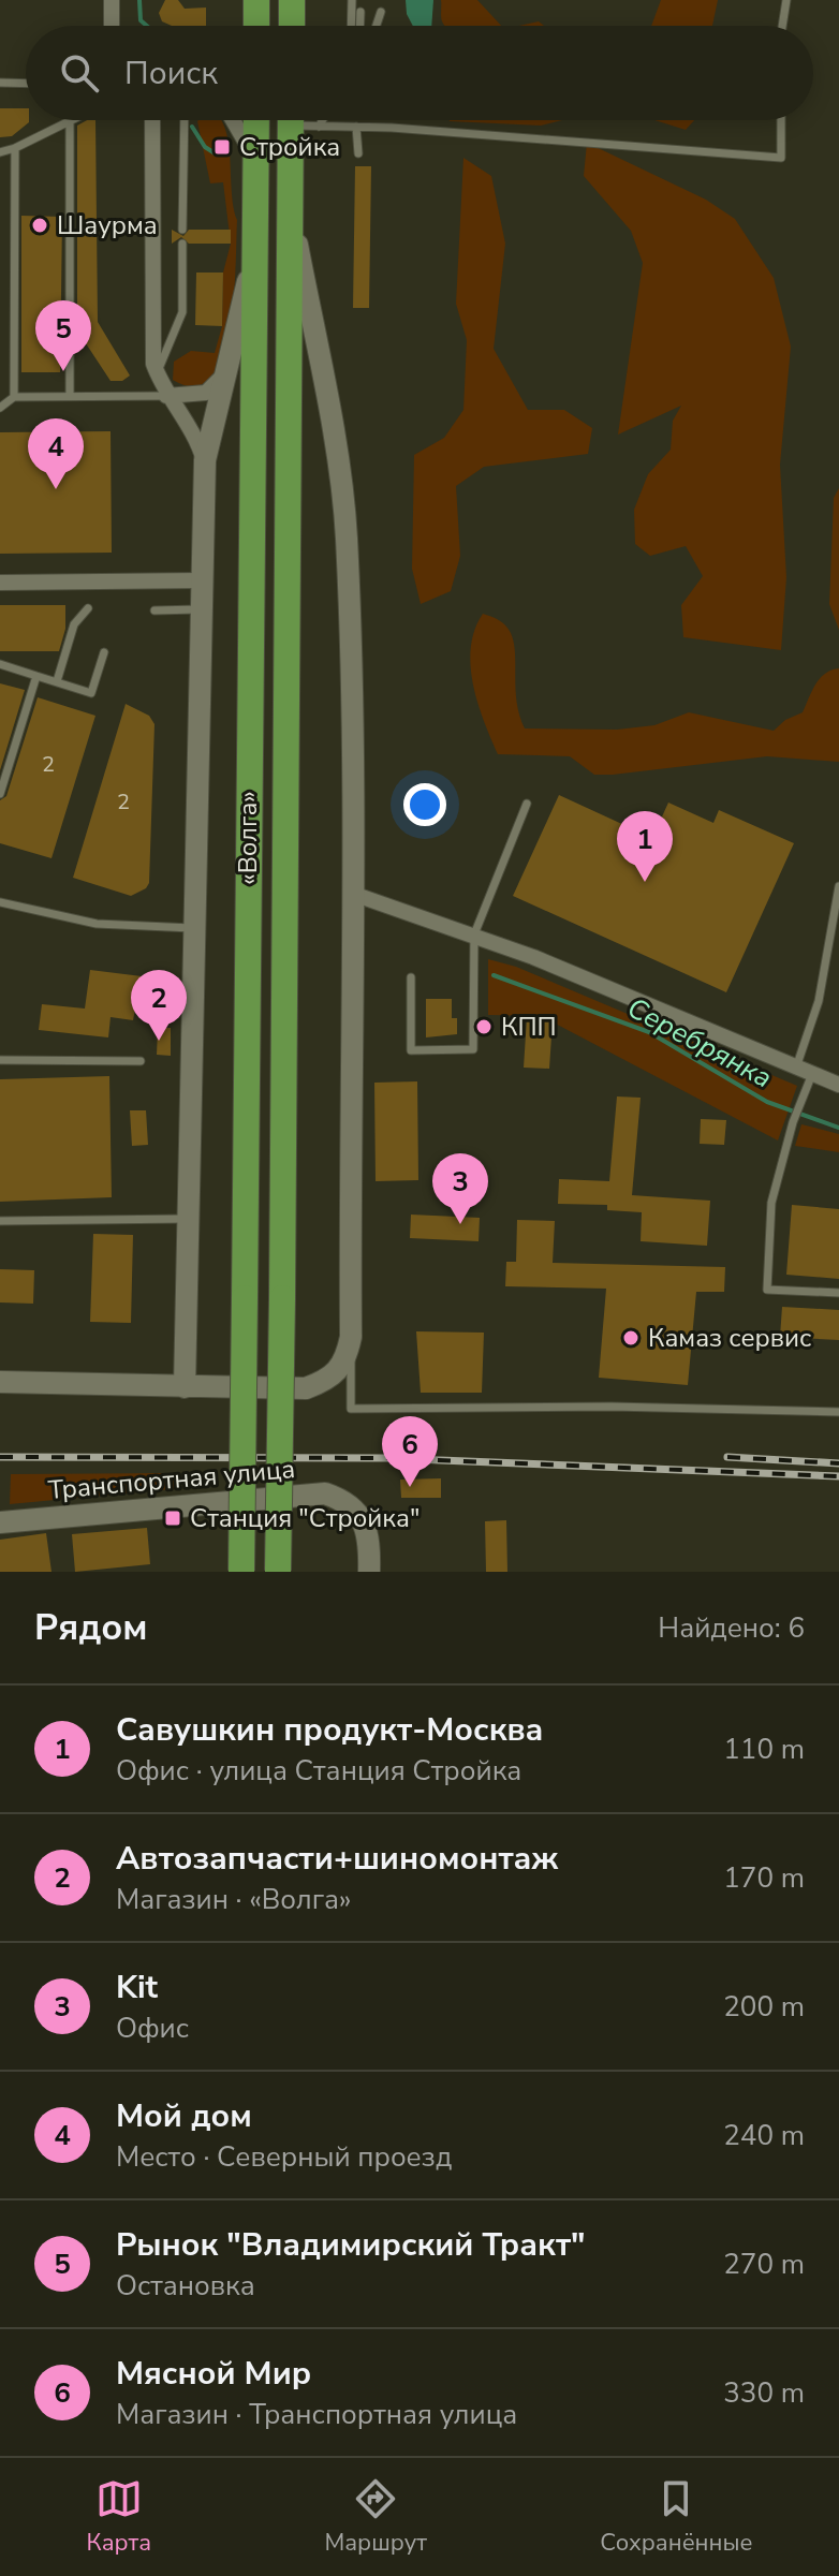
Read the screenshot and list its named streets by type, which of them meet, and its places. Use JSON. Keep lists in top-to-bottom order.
{
  "streets": {
    "highway": ["«Волга»"],
    "street": ["Транспортная улица"]
  },
  "water": ["Серебрянка"],
  "places": {
    "transit": ["Стройка", "Станция \"Стройка\""],
    "other": ["Шаурма", "КПП", "Камаз сервис"]
  },
  "house_numbers": ["2", "2"],
  "page": {
    "search": "Поиск",
    "pins": [
      "5",
      "4",
      "1",
      "2",
      "3",
      "6"
    ],
    "heading": ["Рядом", "Найдено: 6"],
    "list": [
      {
        "mark": "1",
        "name": "Савушкин продукт-Москва",
        "note": "Офис · улица Станция Стройка",
        "value": "110 m"
      },
      {
        "mark": "2",
        "name": "Автозапчасти+шиномонтаж",
        "note": "Магазин · «Волга»",
        "value": "170 m"
      },
      {
        "mark": "3",
        "name": "Kit",
        "note": "Офис",
        "value": "200 m"
      },
      {
        "mark": "4",
        "name": "Мой дом",
        "note": "Место · Северный проезд",
        "value": "240 m"
      },
      {
        "mark": "5",
        "name": "Рынок \"Владимирский Тракт\"",
        "note": "Остановка",
        "value": "270 m"
      },
      {
        "mark": "6",
        "name": "Мясной Мир",
        "note": "Магазин · Транспортная улица",
        "value": "330 m"
      }
    ],
    "nav": ["Карта", "Маршрут", "Сохранённые"]
  }
}
